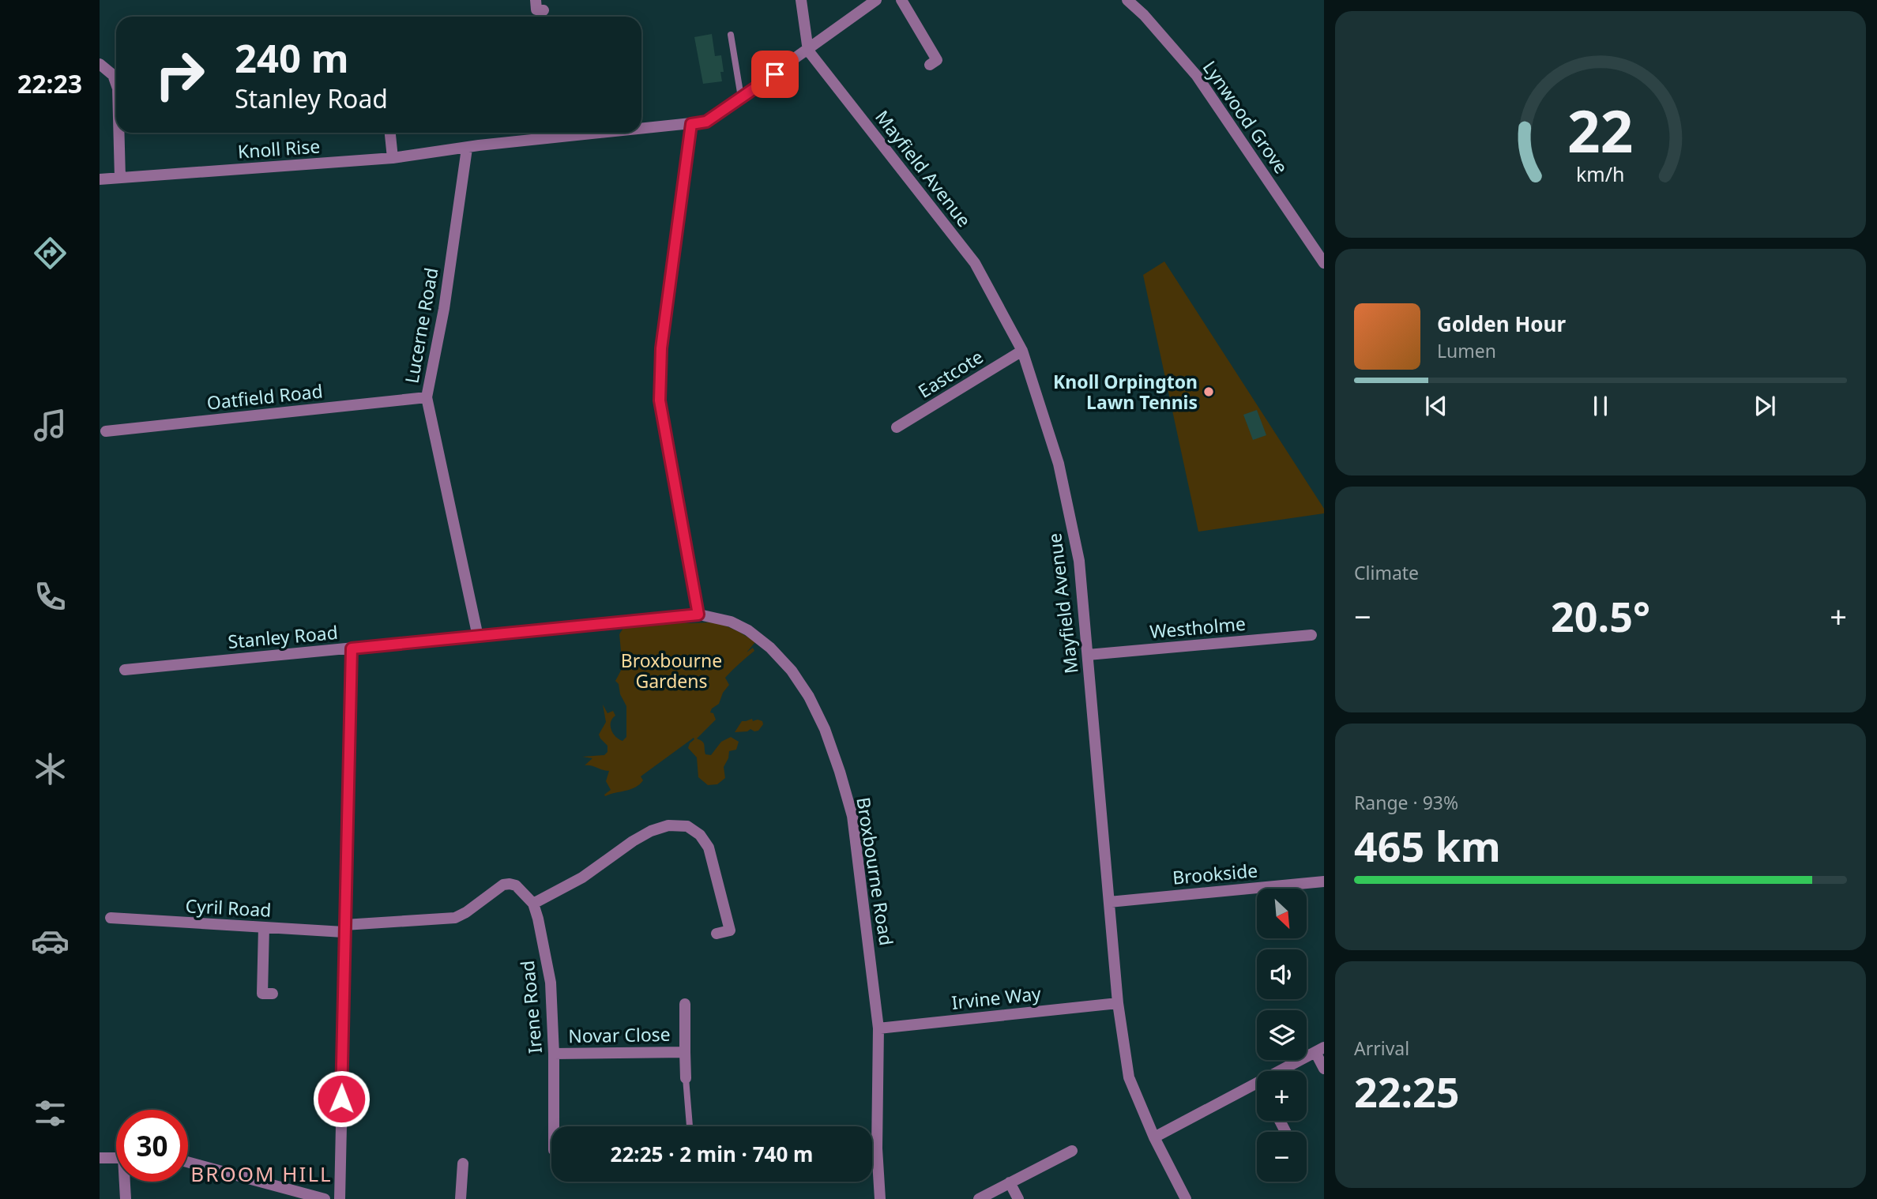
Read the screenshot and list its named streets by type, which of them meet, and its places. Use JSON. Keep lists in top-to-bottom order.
{
  "streets": {
    "street": [
      "Lynwood Grove",
      "Knoll Rise",
      "Mayfield Avenue",
      "Lucerne Road",
      "Eastcote",
      "Oatfield Road",
      "Westholme",
      "Stanley Road",
      "Broxbourne Road",
      "Brookside",
      "Cyril Road",
      "Irvine Way",
      "Irene Road",
      "Novar Close"
    ]
  },
  "crossings": [
    ["Knoll Rise", "Lucerne Road"],
    ["Mayfield Avenue", "Eastcote"],
    ["Mayfield Avenue", "Westholme"],
    ["Mayfield Avenue", "Brookside"],
    ["Mayfield Avenue", "Irvine Way"],
    ["Lucerne Road", "Oatfield Road"],
    ["Lucerne Road", "Stanley Road"],
    ["Lucerne Road", "Broxbourne Road"],
    ["Stanley Road", "Broxbourne Road"],
    ["Broxbourne Road", "Irvine Way"],
    ["Irene Road", "Novar Close"]
  ],
  "districts": ["BROOM HILL"],
  "parks": ["Broxbourne Gardens"],
  "places": ["Knoll Orpington Lawn Tennis"],
  "north": "bottom right",
  "page": {
    "tabs": "22:23",
    "turn": ["240 m", "Stanley Road"],
    "song": ["Golden Hour", "Lumen"],
    "tile": [
      "Climate",
      ["Range · 93%", "465 km"],
      ["Arrival", "22:25"]
    ],
    "heat": ["−", "20.5°", "+"],
    "map_buttons": ["+", "−"],
    "limit": "30",
    "trip": "22:25 · 2 min · 740 m",
    "gauge": ["22", "km/h"]
  }
}
